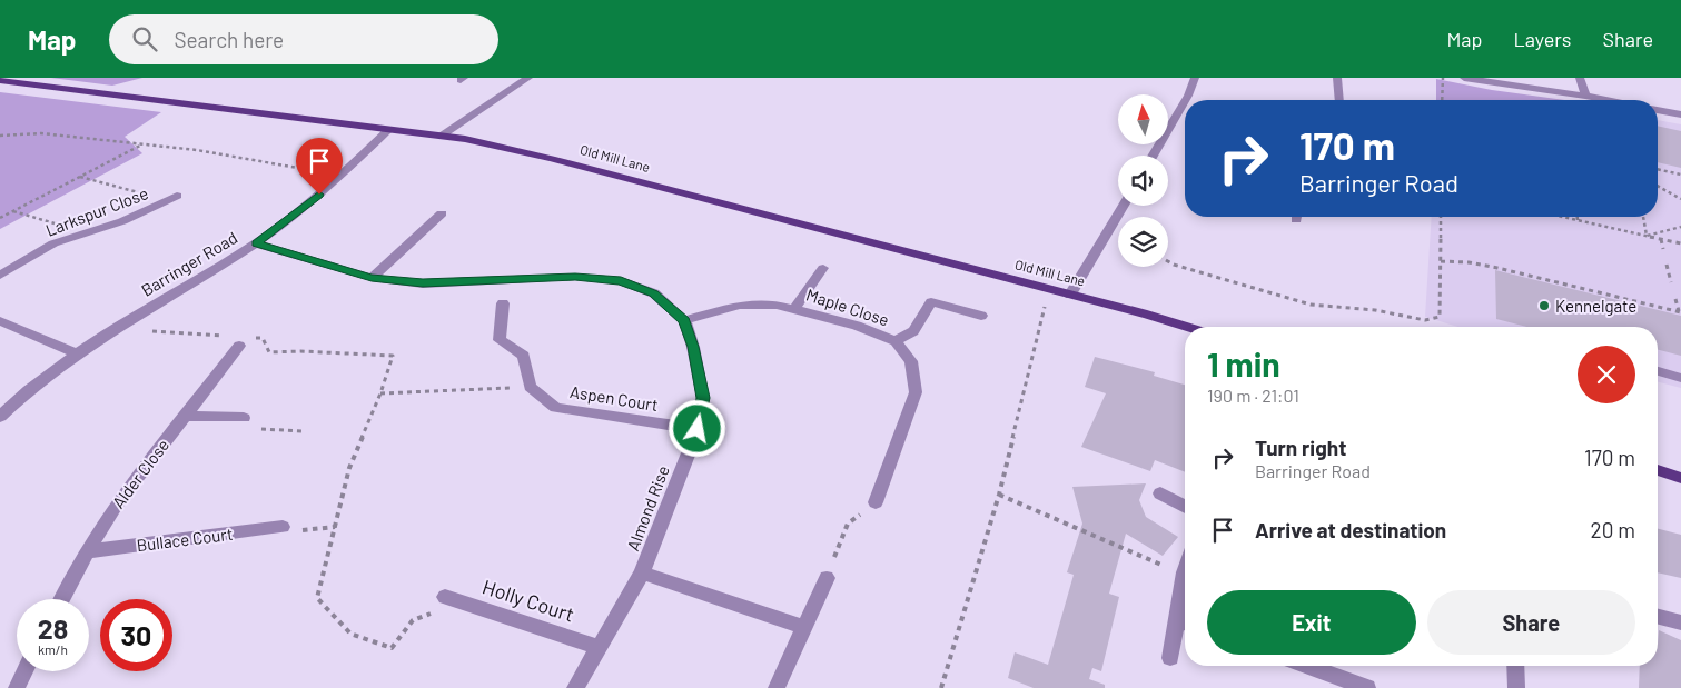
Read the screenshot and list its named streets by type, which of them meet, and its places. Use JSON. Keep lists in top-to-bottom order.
{
  "streets": {
    "main road": ["Old Mill Lane"],
    "street": [
      "Larkspur Close",
      "Barringer Road",
      "Maple Close",
      "Aspen Court",
      "Alder Close",
      "Almond Rise",
      "Bullace Court",
      "Holly Court"
    ]
  },
  "crossings": [
    ["Old Mill Lane", "Barringer Road"],
    ["Barringer Road", "Almond Rise"],
    ["Maple Close", "Almond Rise"],
    ["Aspen Court", "Almond Rise"],
    ["Alder Close", "Bullace Court"],
    ["Almond Rise", "Holly Court"]
  ],
  "places": ["Kennelgate"],
  "north": "top",
  "page": {
    "header": "Map",
    "search": "Search here",
    "nav": ["Map", "Layers", "Share"],
    "turn": ["170 m", "Barringer Road"],
    "heading": ["1 min", "190 m · 21:01"],
    "list": [
      {
        "name": "Turn right",
        "note": "Barringer Road",
        "value": "170 m"
      },
      {
        "name": "Arrive at destination",
        "value": "20 m"
      }
    ],
    "buttons": ["Exit", "Share"],
    "speed": "28 km/h",
    "limit": "30"
  }
}
